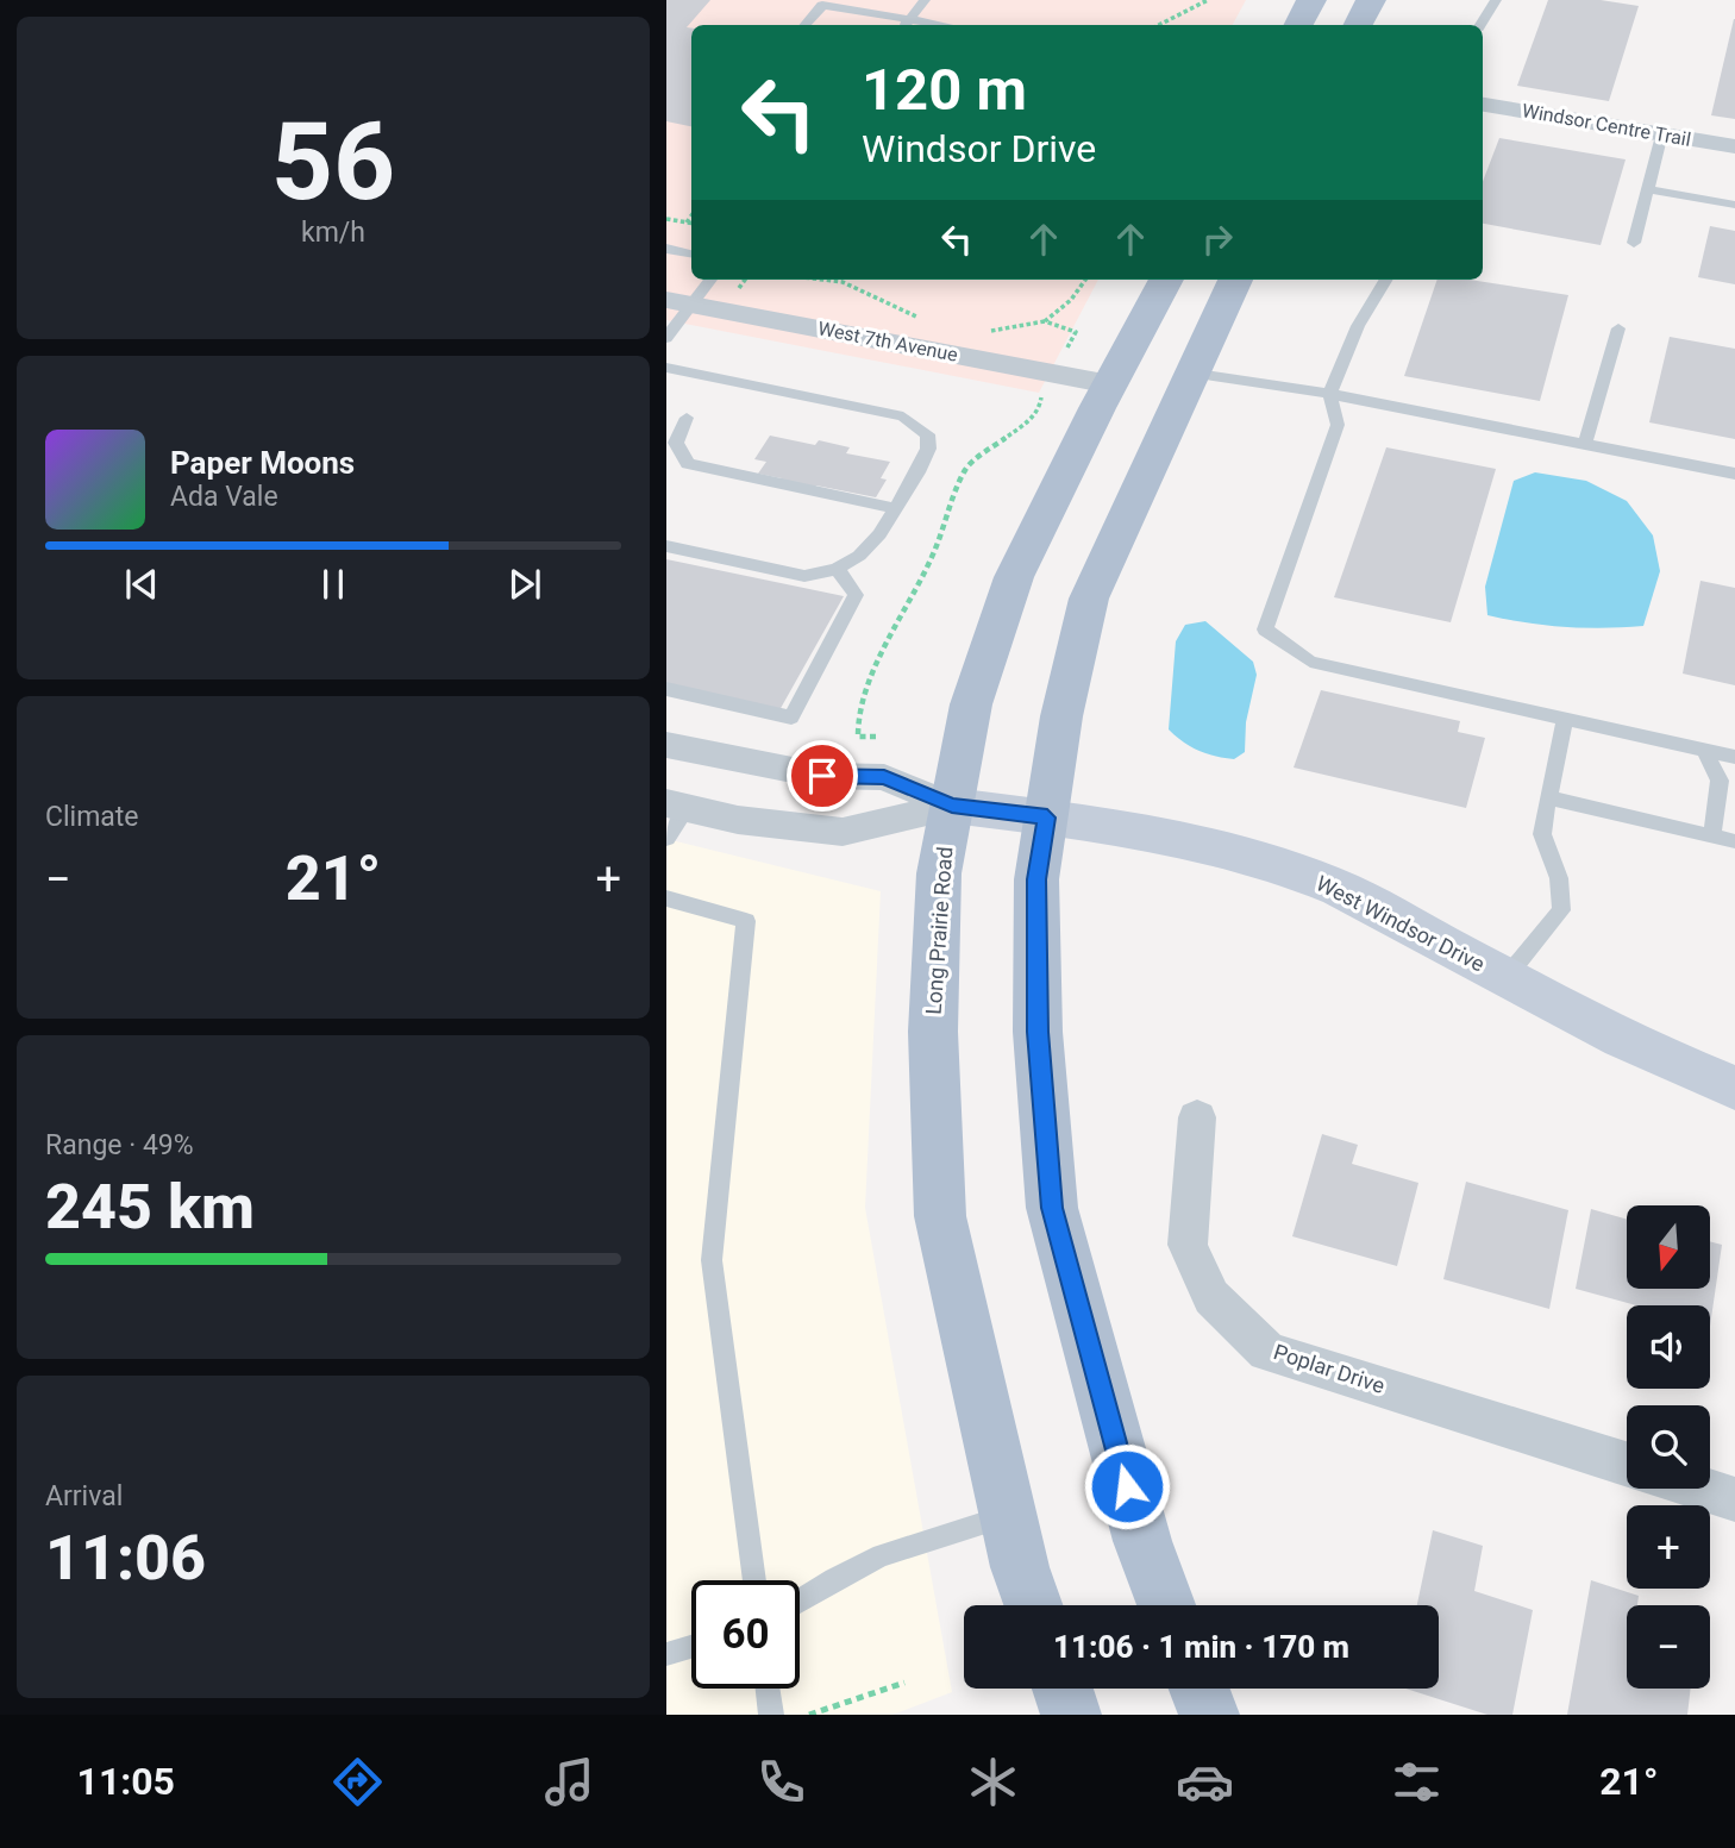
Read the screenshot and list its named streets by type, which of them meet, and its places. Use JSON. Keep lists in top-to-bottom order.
{
  "streets": {
    "main road": ["Long Prairie Road"],
    "street": [
      "Windsor Centre Trail",
      "West 7th Avenue",
      "West Windsor Drive",
      "Poplar Drive"
    ]
  },
  "crossings": [
    ["West 7th Avenue", "Long Prairie Road"],
    ["West Windsor Drive", "Long Prairie Road"]
  ],
  "north": "bottom",
  "page": {
    "tile": [
      ["56", "km/h"],
      "Climate",
      ["Range · 49%", "245 km"],
      ["Arrival", "11:06"]
    ],
    "turn": ["120 m", "Windsor Drive"],
    "song": ["Paper Moons", "Ada Vale"],
    "heat": ["−", "21°", "+"],
    "map_buttons": ["+", "−"],
    "limit": "60",
    "trip": "11:06 · 1 min · 170 m",
    "tabs": ["11:05", "21°"]
  }
}
